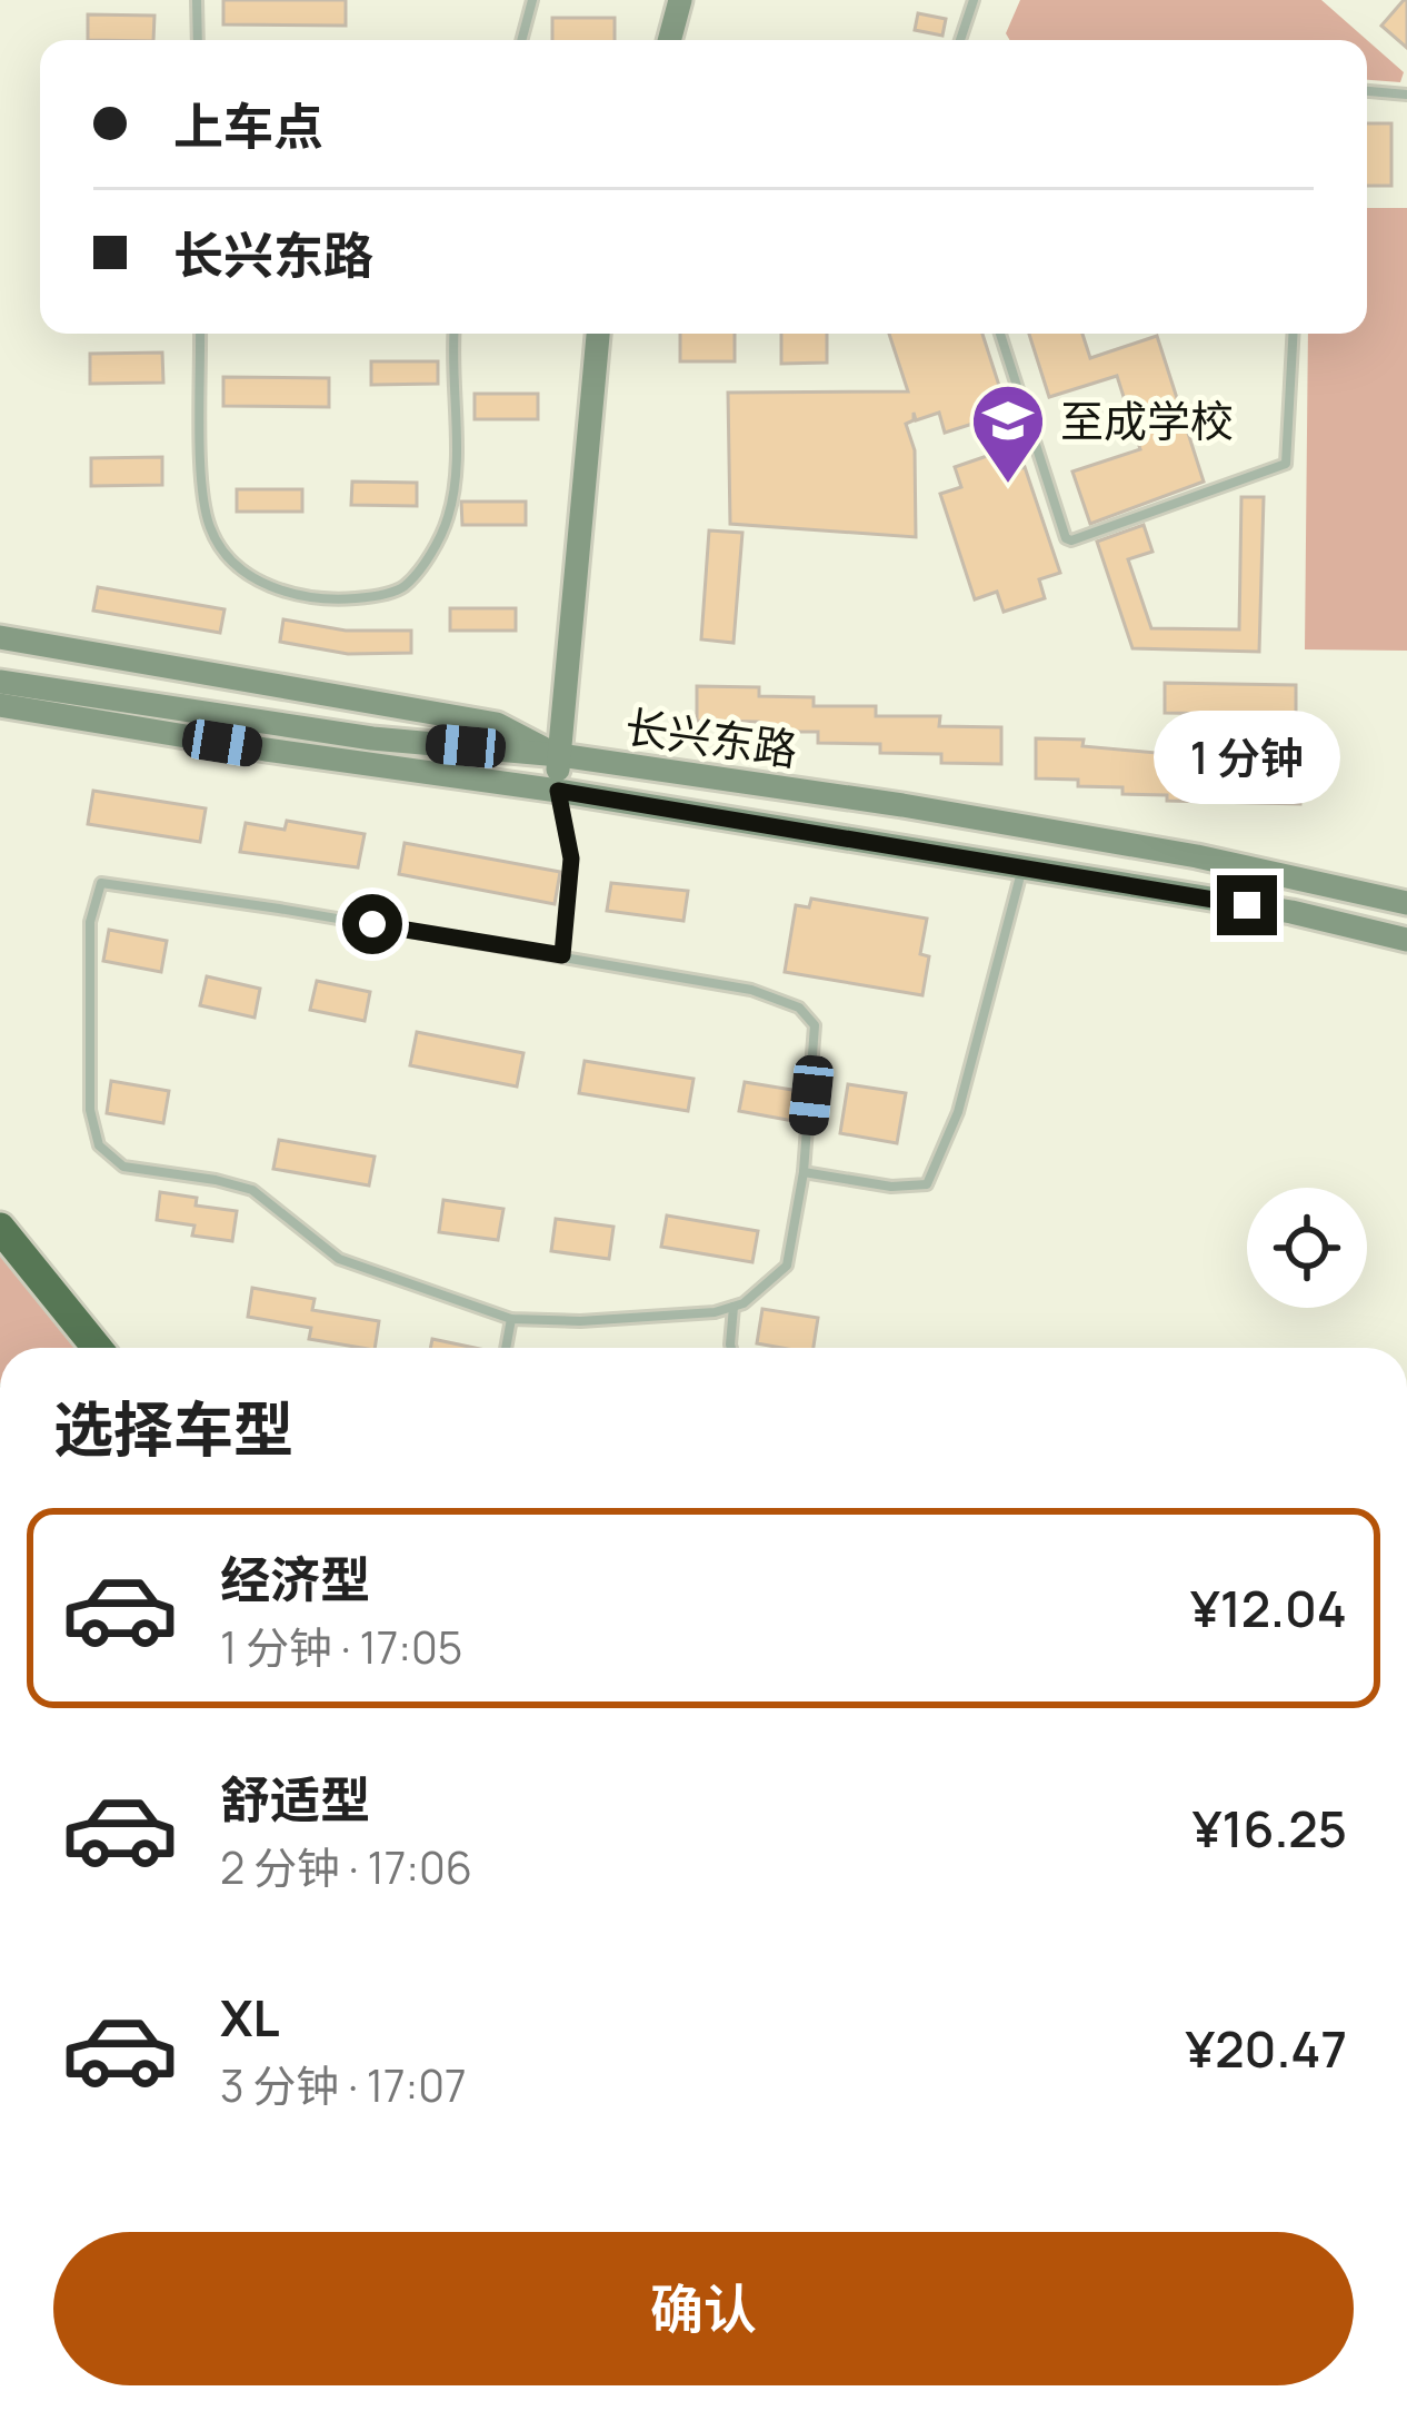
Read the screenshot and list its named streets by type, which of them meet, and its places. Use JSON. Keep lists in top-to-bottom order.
{
  "streets": {
    "main road": ["长兴东路"]
  },
  "places": {
    "school or university": ["至成学校"]
  },
  "page": {
    "banner": ["上车点", "长兴东路"],
    "bubble": "1 分钟",
    "heading": "选择车型",
    "list": [
      {
        "name": "经济型",
        "note": "1 分钟 · 17:05",
        "value": "¥12.04"
      },
      {
        "name": "舒适型",
        "note": "2 分钟 · 17:06",
        "value": "¥16.25"
      },
      {
        "name": "XL",
        "note": "3 分钟 · 17:07",
        "value": "¥20.47"
      }
    ],
    "buttons": "确认"
  }
}
